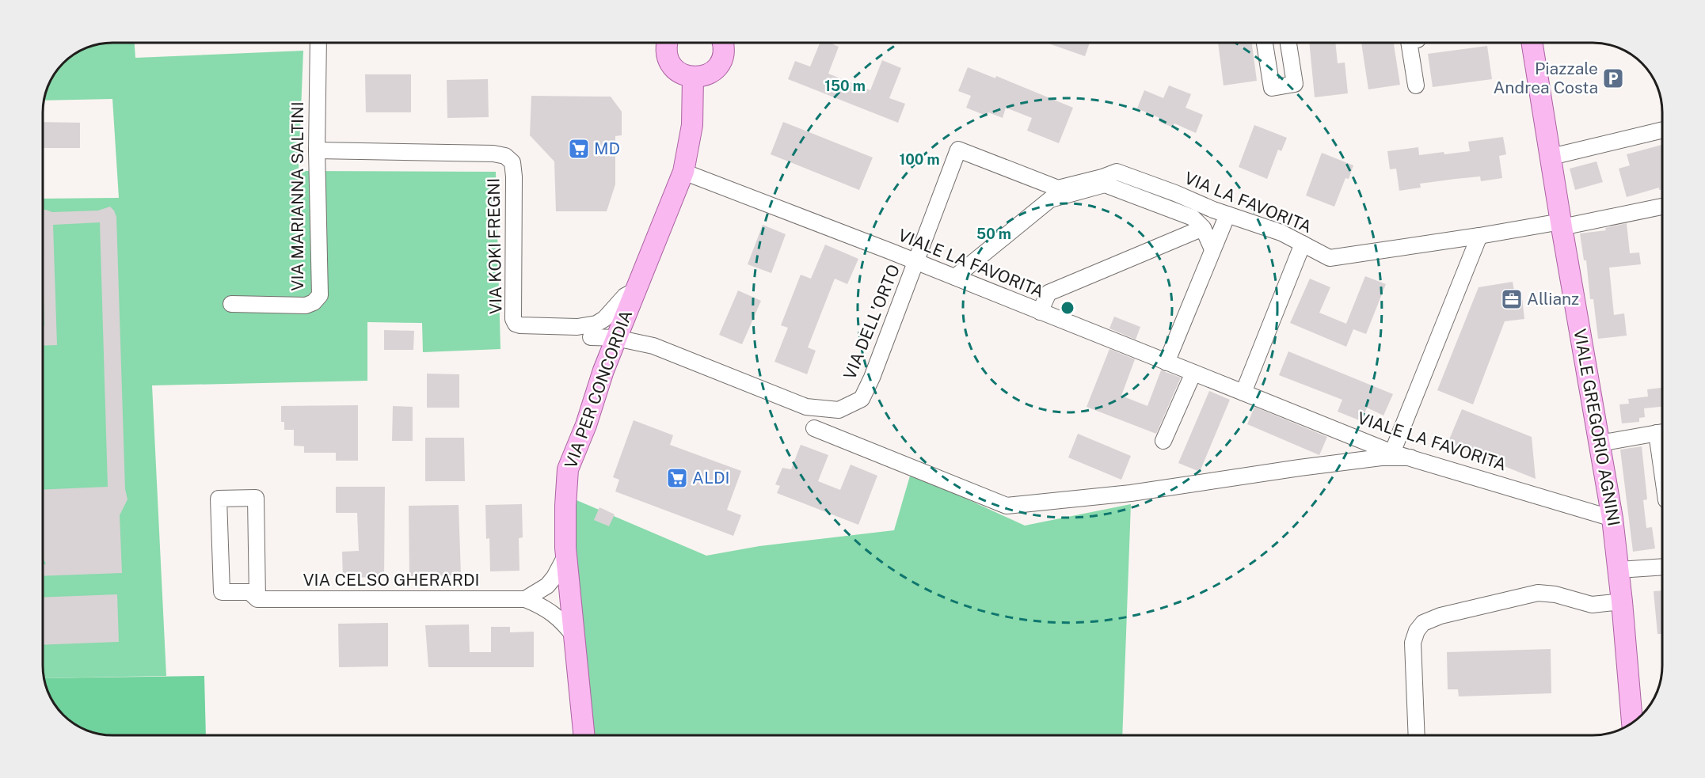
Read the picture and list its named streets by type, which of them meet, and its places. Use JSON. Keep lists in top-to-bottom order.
{
  "streets": {
    "main road": ["VIA PER CONCORDIA", "VIALE GREGORIO AGNINI"],
    "street": [
      "VIA MARIANNA SALTINI",
      "VIA LA FAVORITA",
      "VIA KOKI FREGNI",
      "VIALE LA FAVORITA",
      "VIA DELL'ORTO",
      "VIA CELSO GHERARDI"
    ]
  },
  "crossings": [
    ["VIA MARIANNA SALTINI", "VIA KOKI FREGNI"],
    ["VIA LA FAVORITA", "VIA DELL'ORTO"],
    ["VIA LA FAVORITA", "VIALE GREGORIO AGNINI"],
    ["VIA KOKI FREGNI", "VIA DELL'ORTO"],
    ["VIA KOKI FREGNI", "VIA PER CONCORDIA"],
    ["VIALE LA FAVORITA", "VIA DELL'ORTO"],
    ["VIALE LA FAVORITA", "VIA PER CONCORDIA"],
    ["VIALE LA FAVORITA", "VIALE GREGORIO AGNINI"],
    ["VIA DELL'ORTO", "VIA PER CONCORDIA"],
    ["VIA PER CONCORDIA", "VIA CELSO GHERARDI"]
  ],
  "places": {
    "parking": ["Piazzale Andrea Costa"],
    "supermarket": ["MD", "ALDI"],
    "office": ["Allianz"]
  },
  "rings": ["150 m", "100 m", "50 m"]
}
